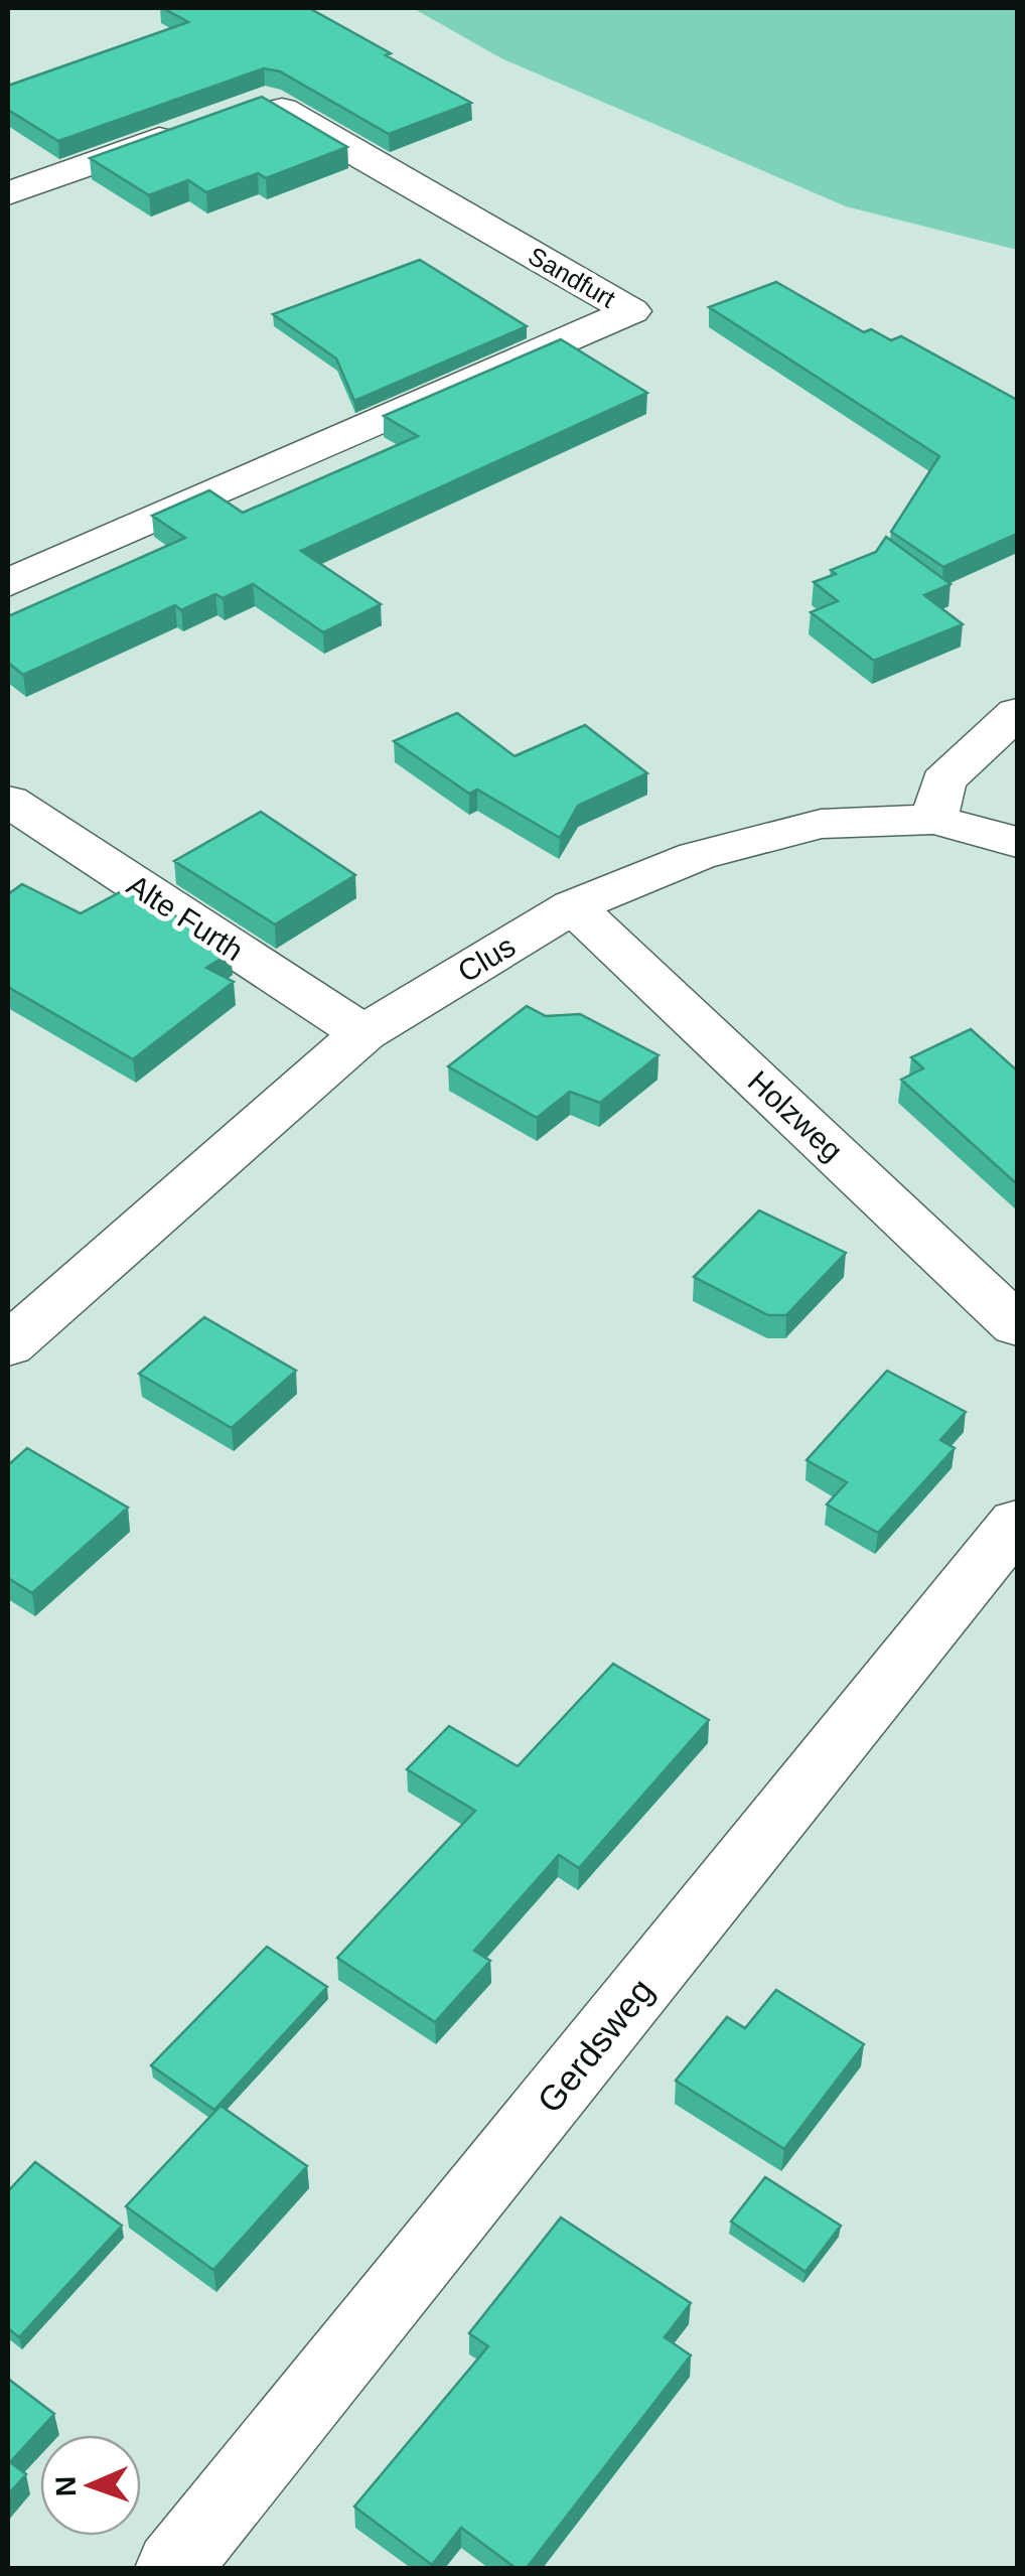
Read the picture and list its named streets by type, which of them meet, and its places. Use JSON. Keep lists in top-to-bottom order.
{
  "streets": {
    "street": [
      "Sandfurt",
      "Alte Furth",
      "Clus",
      "Holzweg",
      "Gerdsweg"
    ]
  },
  "crossings": [
    ["Alte Furth", "Clus"],
    ["Clus", "Holzweg"]
  ],
  "north": "left"
}
